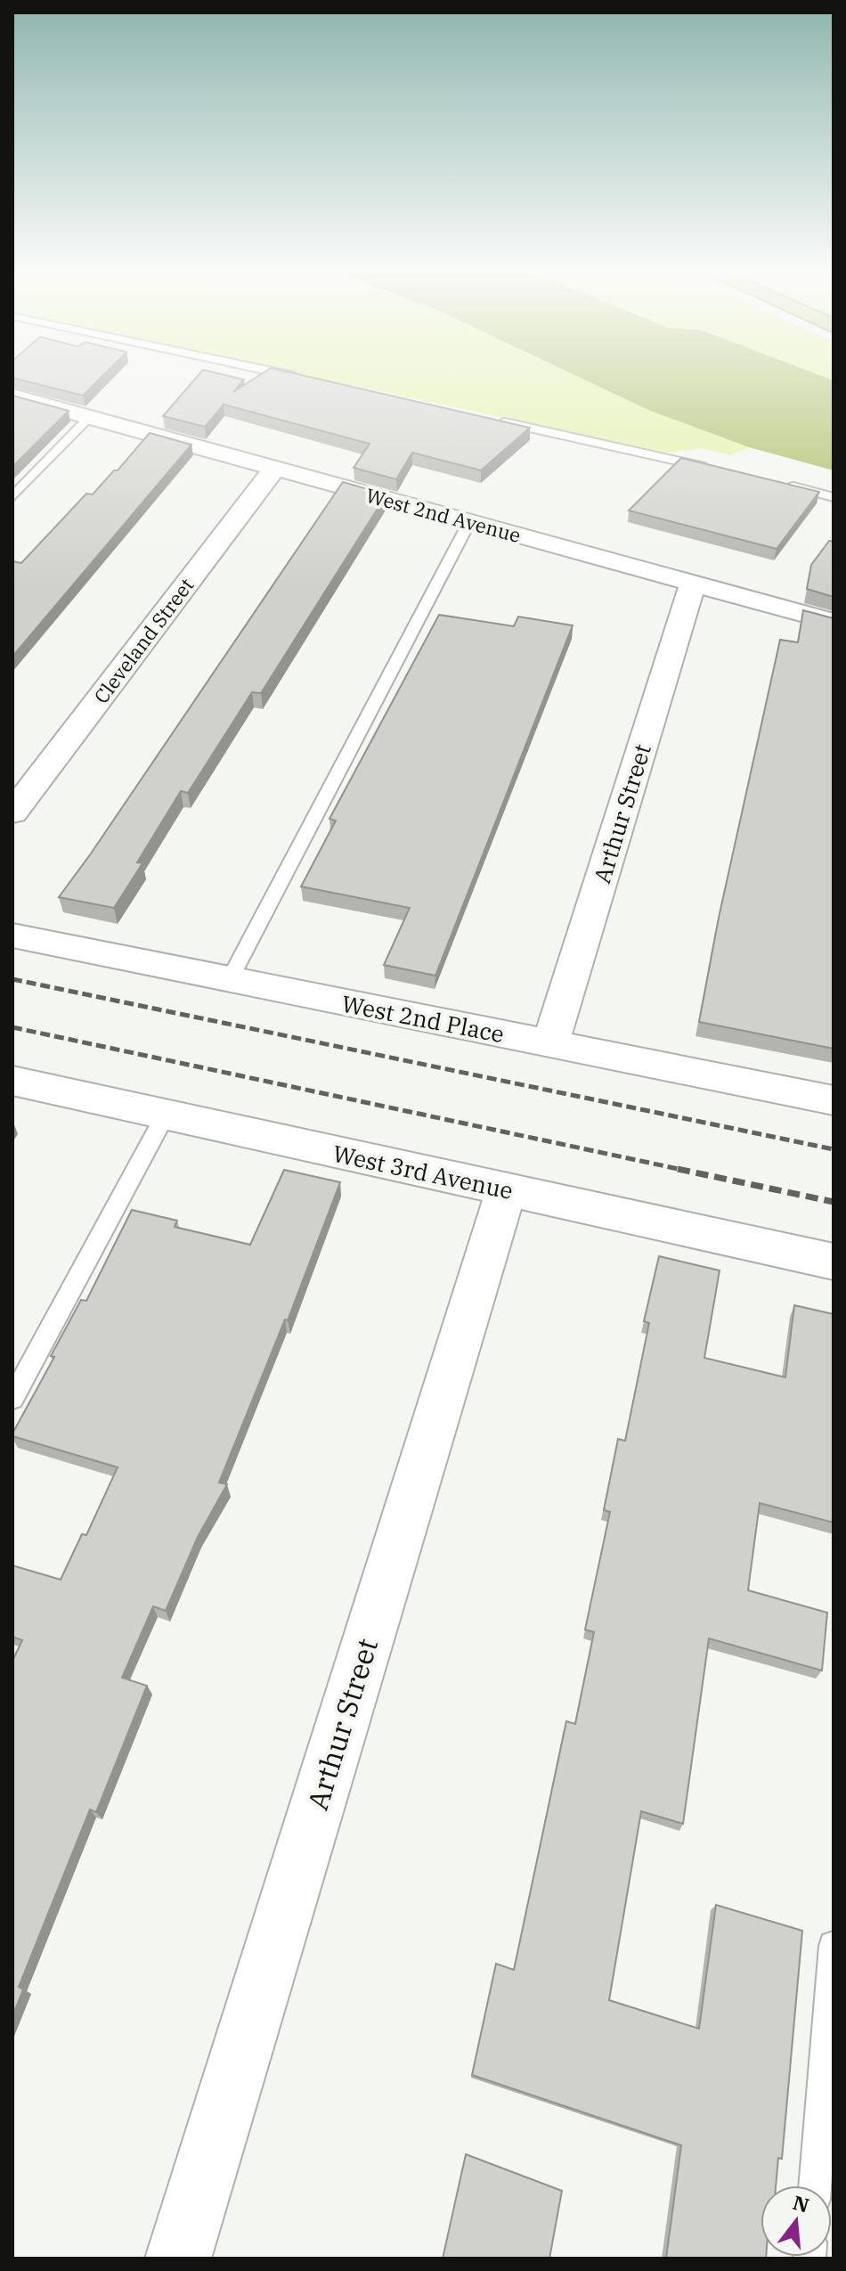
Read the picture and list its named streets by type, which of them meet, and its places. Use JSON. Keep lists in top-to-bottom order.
{
  "streets": {
    "street": [
      "West 2nd Avenue",
      "Cleveland Street",
      "Arthur Street",
      "West 2nd Place",
      "West 3rd Avenue"
    ]
  },
  "crossings": [
    ["West 2nd Avenue", "Cleveland Street"],
    ["West 2nd Avenue", "Arthur Street"],
    ["Arthur Street", "West 2nd Place"],
    ["Arthur Street", "West 3rd Avenue"]
  ],
  "north": "top"
}
